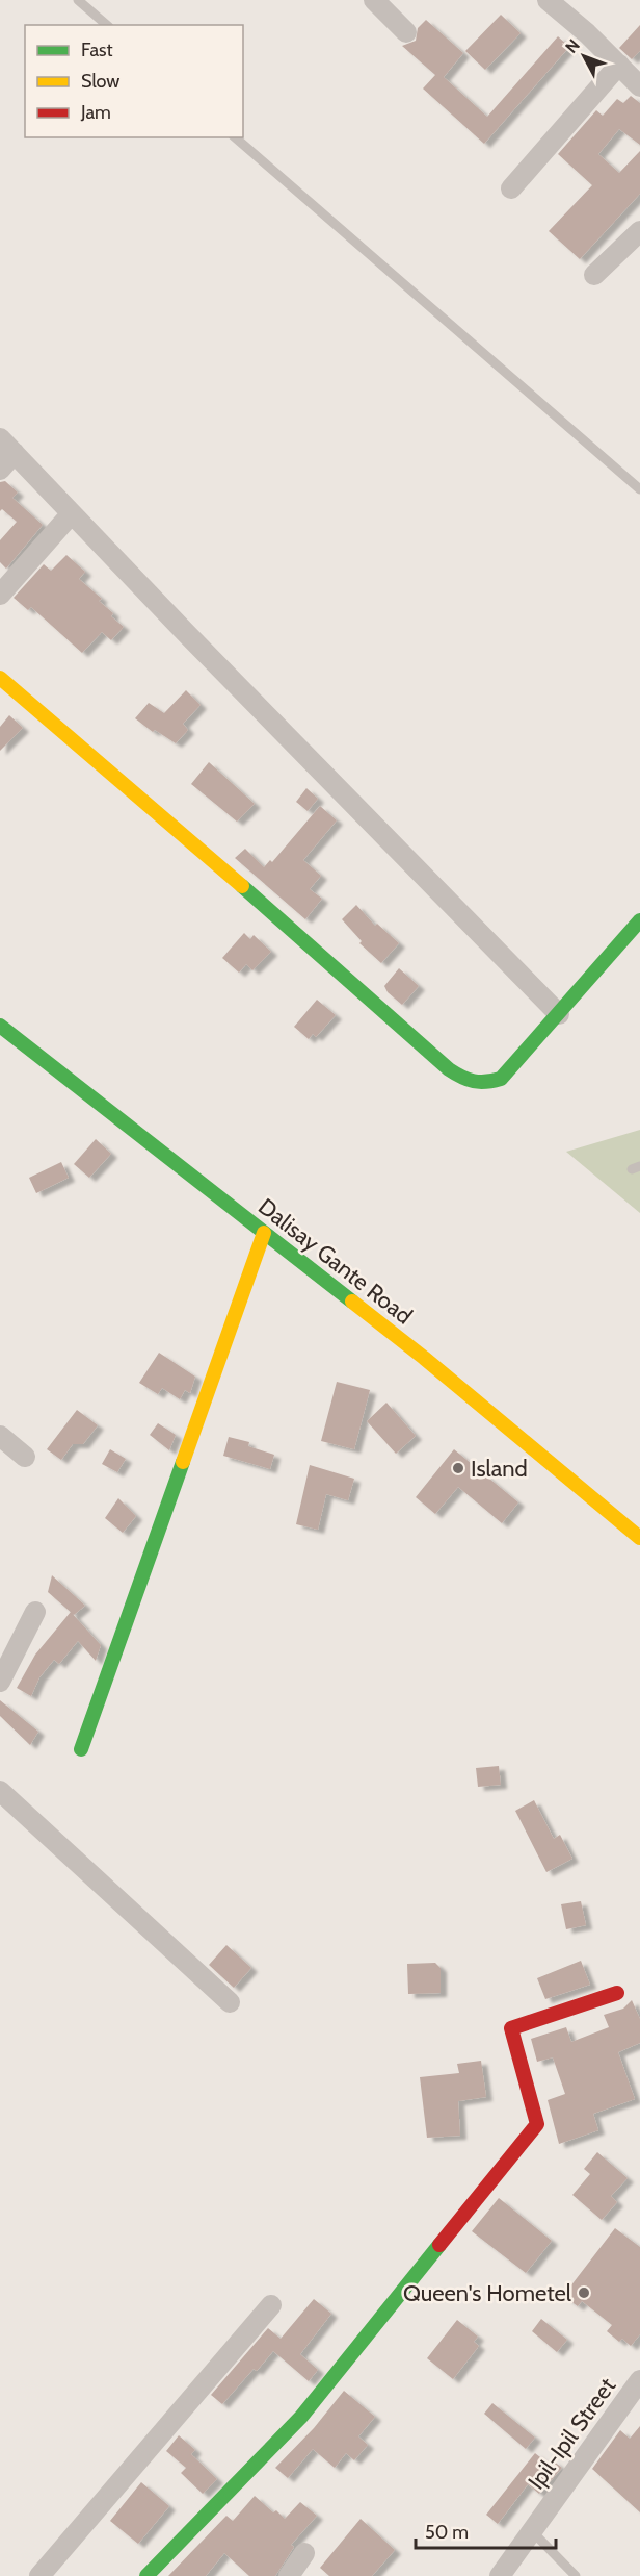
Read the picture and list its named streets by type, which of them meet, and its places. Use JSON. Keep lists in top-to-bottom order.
{
  "streets": {
    "street": ["Dalisay Gante Road", "Ipil-Ipil Street"]
  },
  "places": ["Island", "Queen's Hometel"],
  "legend": ["Fast", "Slow", "Jam"],
  "scale_bar": "50 m",
  "north": "top left"
}
